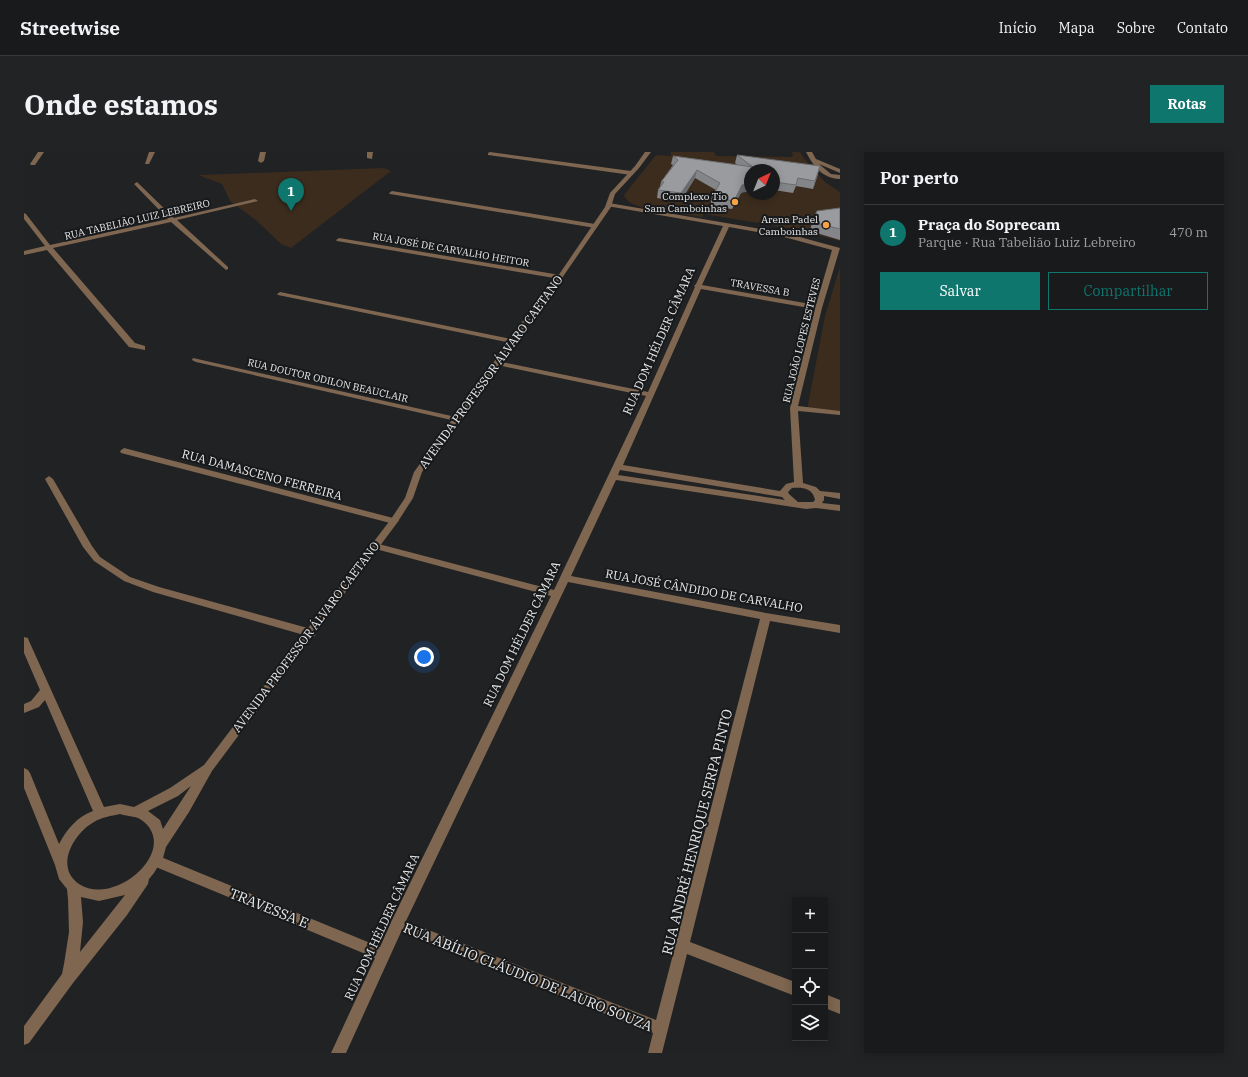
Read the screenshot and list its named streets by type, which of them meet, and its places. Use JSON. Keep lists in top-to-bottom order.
{
  "streets": {
    "street": [
      "RUA TABELIÃO LUIZ LEBREIRO",
      "RUA JOSÉ DE CARVALHO HEITOR",
      "TRAVESSA B",
      "RUA JOÃO LOPES ESTEVES",
      "RUA DOM HÉLDER CÂMARA",
      "AVENIDA PROFESSOR ÁLVARO CAETANO",
      "RUA DOUTOR ODILON BEAUCLAIR",
      "RUA DAMASCENO FERREIRA",
      "RUA JOSÉ CÂNDIDO DE CARVALHO",
      "RUA ANDRÉ HENRIQUE SERPA PINTO",
      "TRAVESSA E",
      "RUA ABÍLIO CLÁUDIO DE LAURO SOUZA"
    ]
  },
  "crossings": [
    ["RUA JOSÉ DE CARVALHO HEITOR", "AVENIDA PROFESSOR ÁLVARO CAETANO"],
    ["TRAVESSA B", "RUA JOÃO LOPES ESTEVES"],
    ["TRAVESSA B", "RUA DOM HÉLDER CÂMARA"],
    ["RUA DOM HÉLDER CÂMARA", "RUA JOSÉ CÂNDIDO DE CARVALHO"],
    ["RUA DOM HÉLDER CÂMARA", "TRAVESSA E"],
    ["RUA DOM HÉLDER CÂMARA", "RUA ABÍLIO CLÁUDIO DE LAURO SOUZA"],
    ["AVENIDA PROFESSOR ÁLVARO CAETANO", "RUA DOUTOR ODILON BEAUCLAIR"],
    ["AVENIDA PROFESSOR ÁLVARO CAETANO", "RUA DAMASCENO FERREIRA"],
    ["AVENIDA PROFESSOR ÁLVARO CAETANO", "TRAVESSA E"],
    ["RUA JOSÉ CÂNDIDO DE CARVALHO", "RUA ANDRÉ HENRIQUE SERPA PINTO"],
    ["RUA ANDRÉ HENRIQUE SERPA PINTO", "RUA ABÍLIO CLÁUDIO DE LAURO SOUZA"]
  ],
  "places": ["Complexo Tio Sam Camboinhas", "Arena Padel Camboinhas"],
  "north": "top right",
  "page": {
    "header": "Streetwise",
    "nav": [
      "Início",
      "Mapa",
      "Sobre",
      "Contato"
    ],
    "buttons": [
      "Rotas",
      ["Salvar", "Compartilhar"]
    ],
    "title": "Onde estamos",
    "heading": "Por perto",
    "pins": "1",
    "list": [
      {
        "mark": "1",
        "name": "Praça do Soprecam",
        "note": "Parque · Rua Tabelião Luiz Lebreiro",
        "value": "470 m"
      }
    ],
    "map_buttons": ["+", "−"]
  }
}
